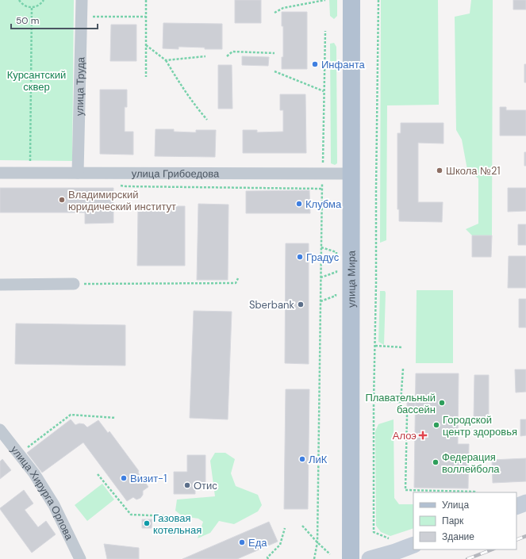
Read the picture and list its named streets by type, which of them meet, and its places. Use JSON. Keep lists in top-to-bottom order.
{
  "streets": {
    "main road": ["улица Мира"],
    "street": ["улица Труда", "улица Грибоедова", "улица Хирурга Орлова"]
  },
  "crossings": [
    ["улица Труда", "улица Грибоедова"],
    ["улица Грибоедова", "улица Мира"]
  ],
  "parks": ["Курсантский сквер"],
  "places": {
    "other": [
      "Инфанта",
      "Школа №21",
      "Владимирский юридический институт",
      "Клубма",
      "Градус",
      "Sberbank",
      "Плавательный бассейн",
      "Городской центр здоровья",
      "ЛиК",
      "Федерация воллейбола",
      "Визит-1",
      "Отис",
      "Газовая котельная",
      "Еда"
    ],
    "health": ["Алоэ"]
  },
  "legend": ["Улица", "Парк", "Здание"],
  "scale_bar": "50 m"
}
